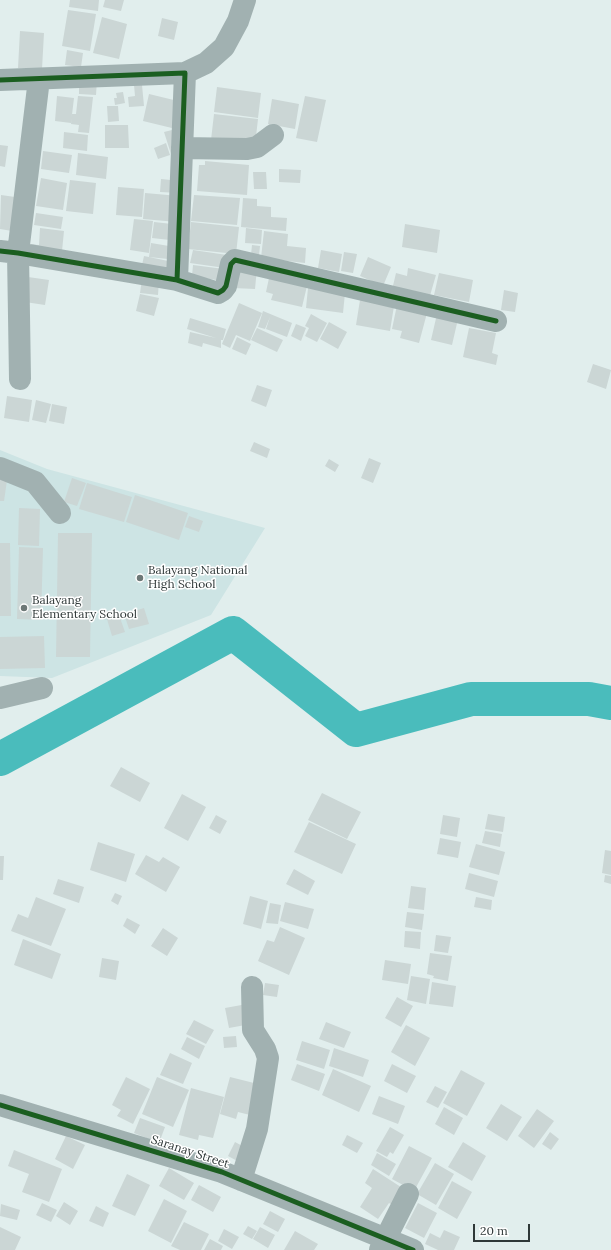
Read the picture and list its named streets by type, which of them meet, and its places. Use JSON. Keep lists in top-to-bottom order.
{
  "streets": {
    "street": ["Saranay Street"]
  },
  "places": ["Balayang National High School", "Balayang Elementary School"],
  "scale_bar": "20 m"
}
